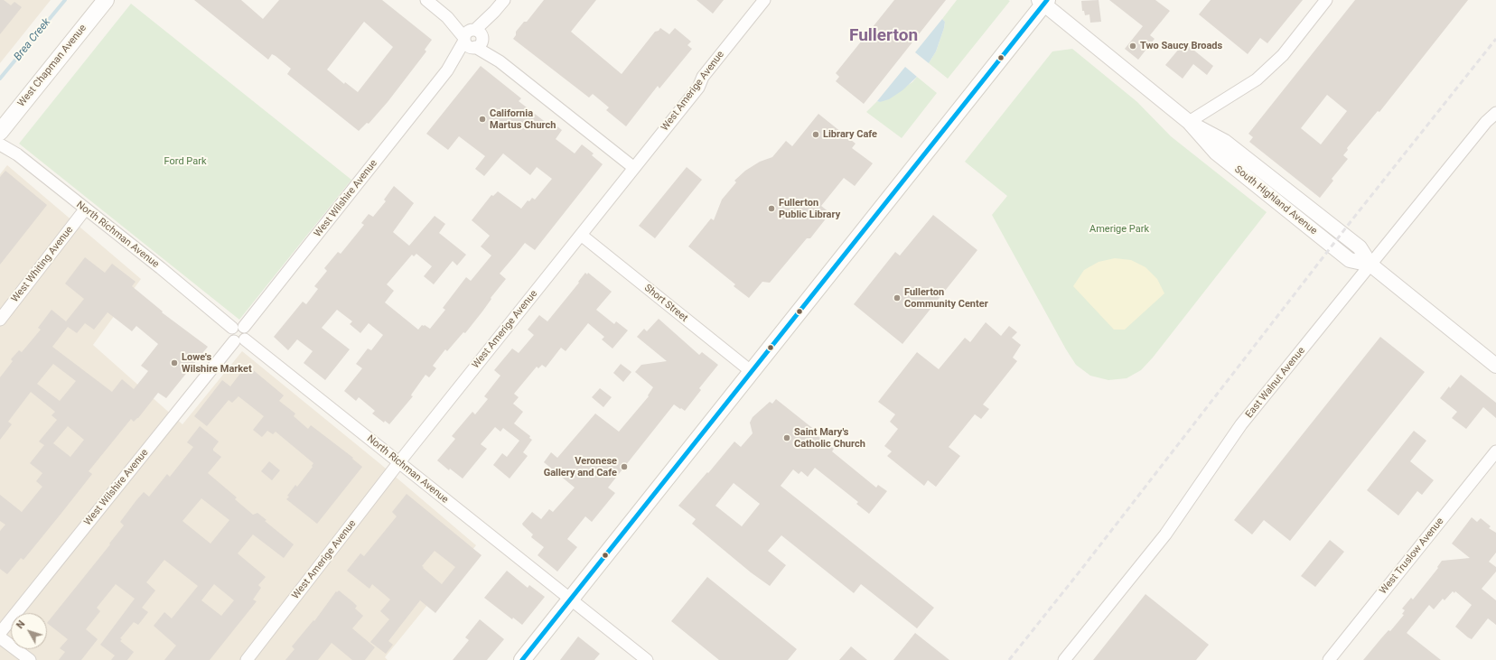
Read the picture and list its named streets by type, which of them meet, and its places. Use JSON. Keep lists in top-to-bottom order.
{
  "streets": {
    "main road": ["West Chapman Avenue"],
    "street": [
      "West Amerige Avenue",
      "West Wilshire Avenue",
      "South Highland Avenue",
      "North Richman Avenue",
      "West Whiting Avenue",
      "Short Street",
      "East Walnut Avenue",
      "West Truslow Avenue"
    ]
  },
  "crossings": [
    ["West Amerige Avenue", "North Richman Avenue"],
    ["West Amerige Avenue", "Short Street"],
    ["West Wilshire Avenue", "North Richman Avenue"],
    ["South Highland Avenue", "East Walnut Avenue"],
    ["North Richman Avenue", "West Whiting Avenue"]
  ],
  "districts": ["Fullerton"],
  "water": ["Brea Creek"],
  "parks": ["Ford Park", "Amerige Park"],
  "places": [
    "Two Saucy Broads",
    "California Martus Church",
    "Library Cafe",
    "Fullerton Public Library",
    "Fullerton Community Center",
    "Lowe's Wilshire Market",
    "Saint Mary's Catholic Church",
    "Veronese Gallery and Cafe"
  ],
  "north": "top left"
}
